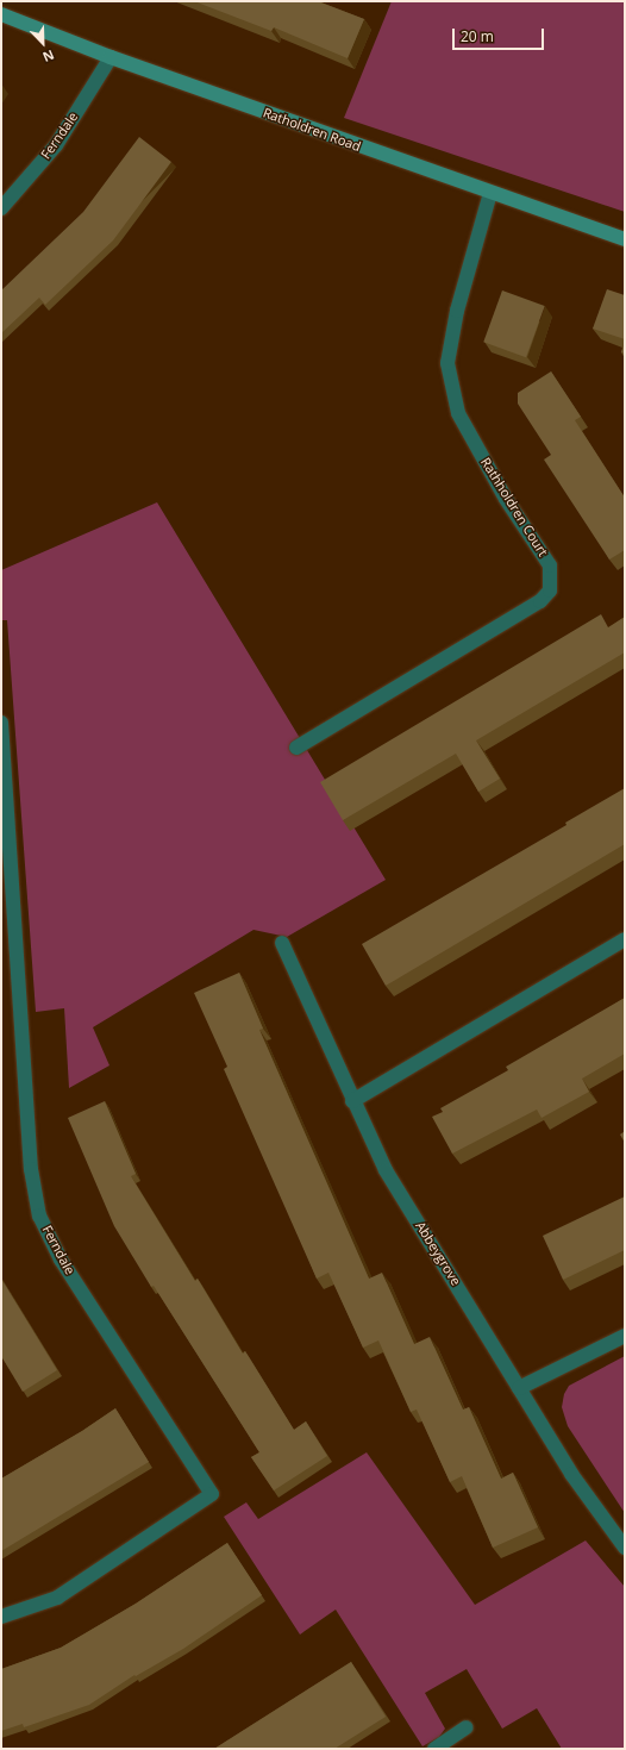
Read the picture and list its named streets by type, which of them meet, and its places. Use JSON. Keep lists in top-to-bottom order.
{
  "streets": {
    "street": [
      "Ratholdren Road",
      "Ferndale",
      "Rathholdren Court",
      "Abbeygrove"
    ]
  },
  "crossings": [
    ["Ratholdren Road", "Ferndale"],
    ["Ratholdren Road", "Rathholdren Court"]
  ],
  "scale_bar": "20 m",
  "north": "bottom right"
}
